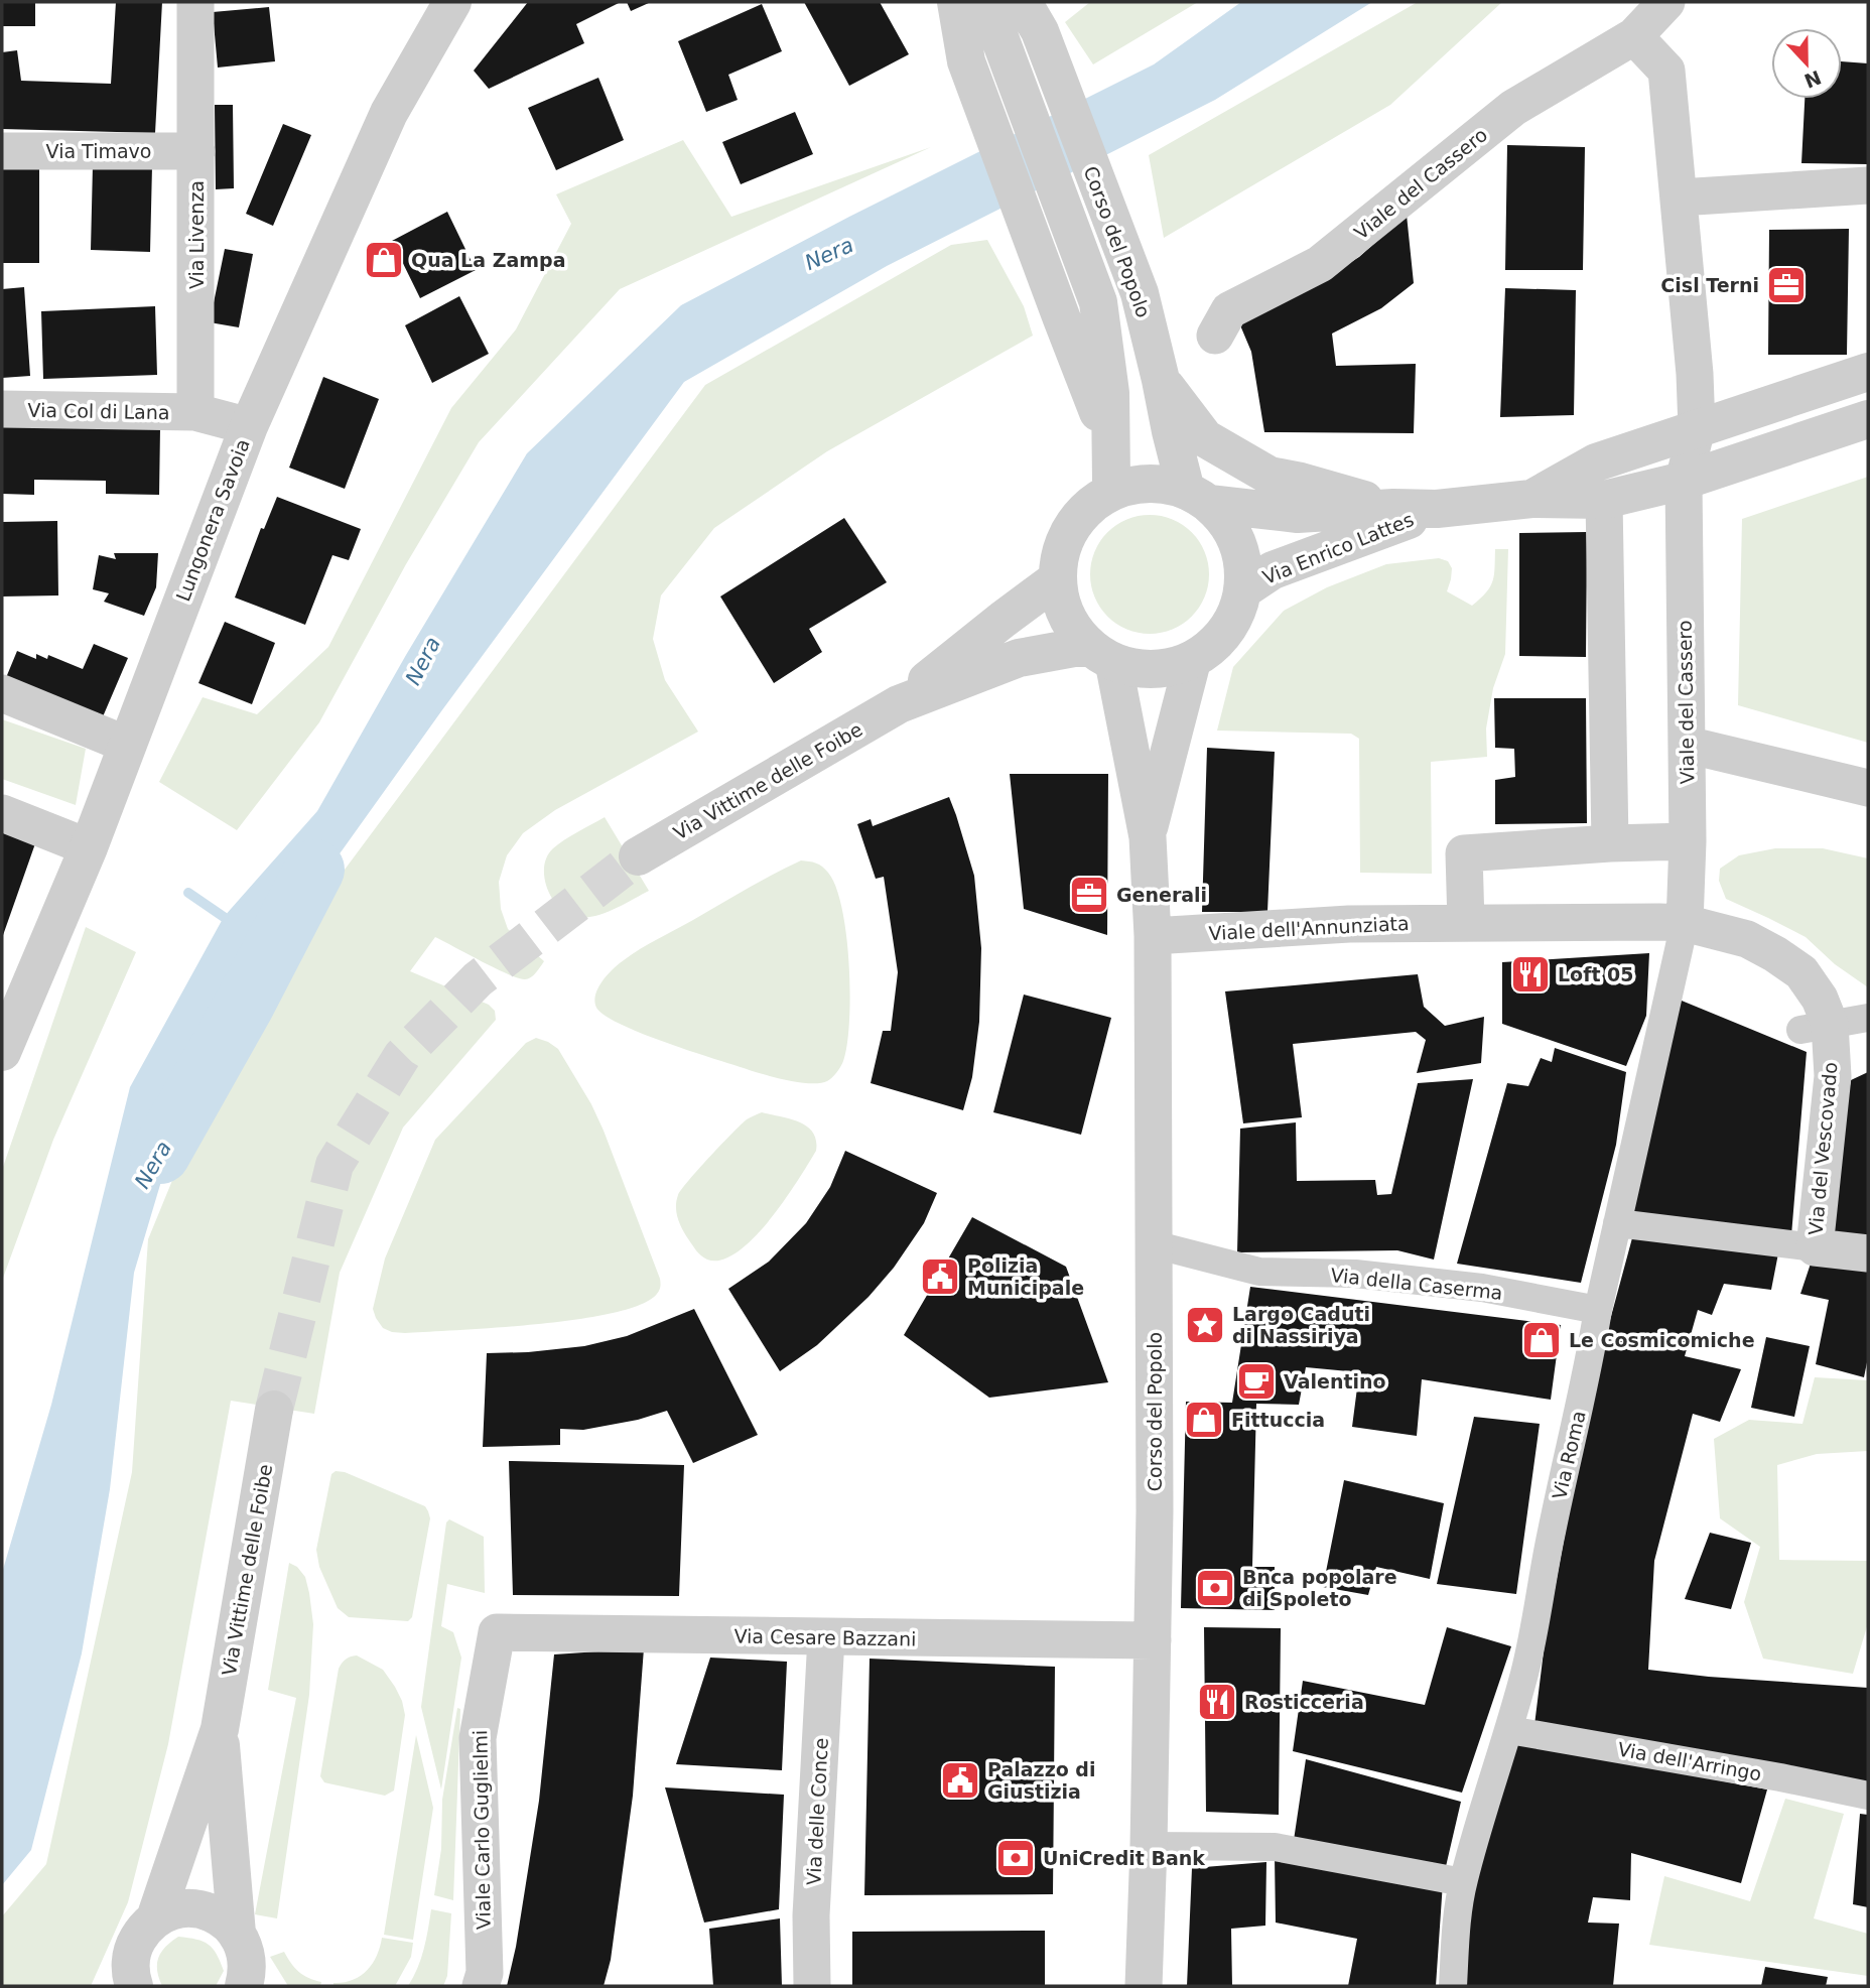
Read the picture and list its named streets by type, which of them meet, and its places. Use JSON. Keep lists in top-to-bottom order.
{
  "streets": {
    "street": [
      "Via Timavo",
      "Viale del Cassero",
      "Via Livenza",
      "Corso del Popolo",
      "Via Col di Lana",
      "Lungonera Savoia",
      "Via Enrico Lattes",
      "Via Vittime delle Foibe",
      "Viale dell'Annunziata",
      "Via del Vescovado",
      "Via della Caserma",
      "Via Roma",
      "Via Cesare Bazzani",
      "Via dell'Arringo",
      "Via delle Conce",
      "Viale Carlo Guglielmi"
    ]
  },
  "crossings": [
    ["Via Timavo", "Via Livenza"],
    ["Viale del Cassero", "Via Enrico Lattes"],
    ["Viale del Cassero", "Viale dell'Annunziata"],
    ["Viale del Cassero", "Via Roma"],
    ["Via Livenza", "Via Col di Lana"],
    ["Corso del Popolo", "Via Enrico Lattes"],
    ["Corso del Popolo", "Via Vittime delle Foibe"],
    ["Corso del Popolo", "Viale dell'Annunziata"],
    ["Corso del Popolo", "Via della Caserma"],
    ["Corso del Popolo", "Via Cesare Bazzani"],
    ["Via Enrico Lattes", "Via Vittime delle Foibe"],
    ["Viale dell'Annunziata", "Via del Vescovado"],
    ["Viale dell'Annunziata", "Via Roma"],
    ["Via della Caserma", "Via Roma"],
    ["Via Roma", "Via dell'Arringo"],
    ["Via Cesare Bazzani", "Via delle Conce"],
    ["Via Cesare Bazzani", "Viale Carlo Guglielmi"]
  ],
  "water": ["Nera"],
  "places": {
    "shop": ["Qua La Zampa", "Le Cosmicomiche", "Fittuccia"],
    "office": ["Cisl Terni", "Generali"],
    "restaurant": ["Loft 05", "Rosticceria"],
    "public building": ["Polizia Municipale", "Palazzo di Giustizia"],
    "place": ["Largo Caduti di Nassiriya"],
    "cafe": ["Valentino"],
    "bank": ["Bnca popolare di Spoleto", "UniCredit Bank"]
  },
  "north": "bottom"
}
